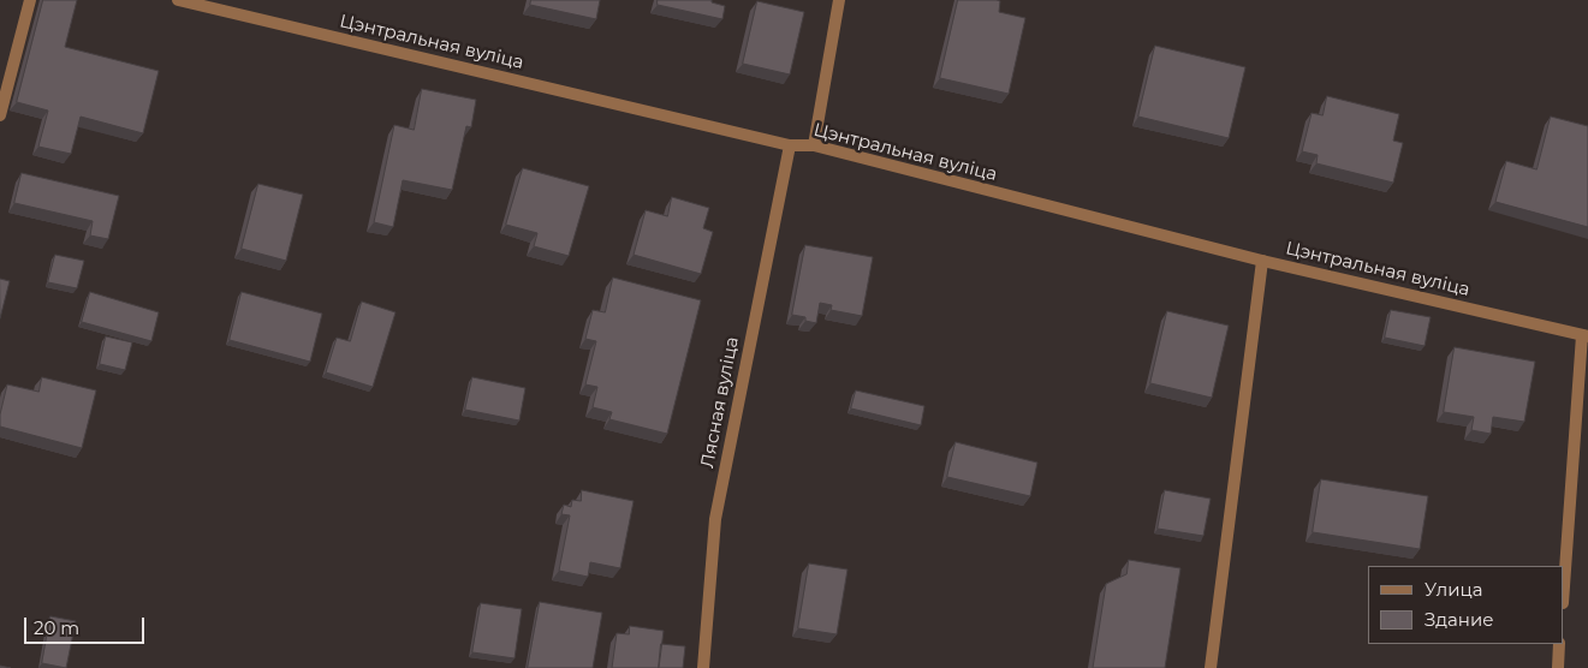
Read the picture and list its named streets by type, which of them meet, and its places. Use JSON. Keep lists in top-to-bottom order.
{
  "streets": {
    "street": ["Цэнтральная вуліца", "Лясная вуліца"]
  },
  "crossings": [
    ["Цэнтральная вуліца", "Лясная вуліца"]
  ],
  "legend": ["Улица", "Здание"],
  "scale_bar": "20 m"
}
